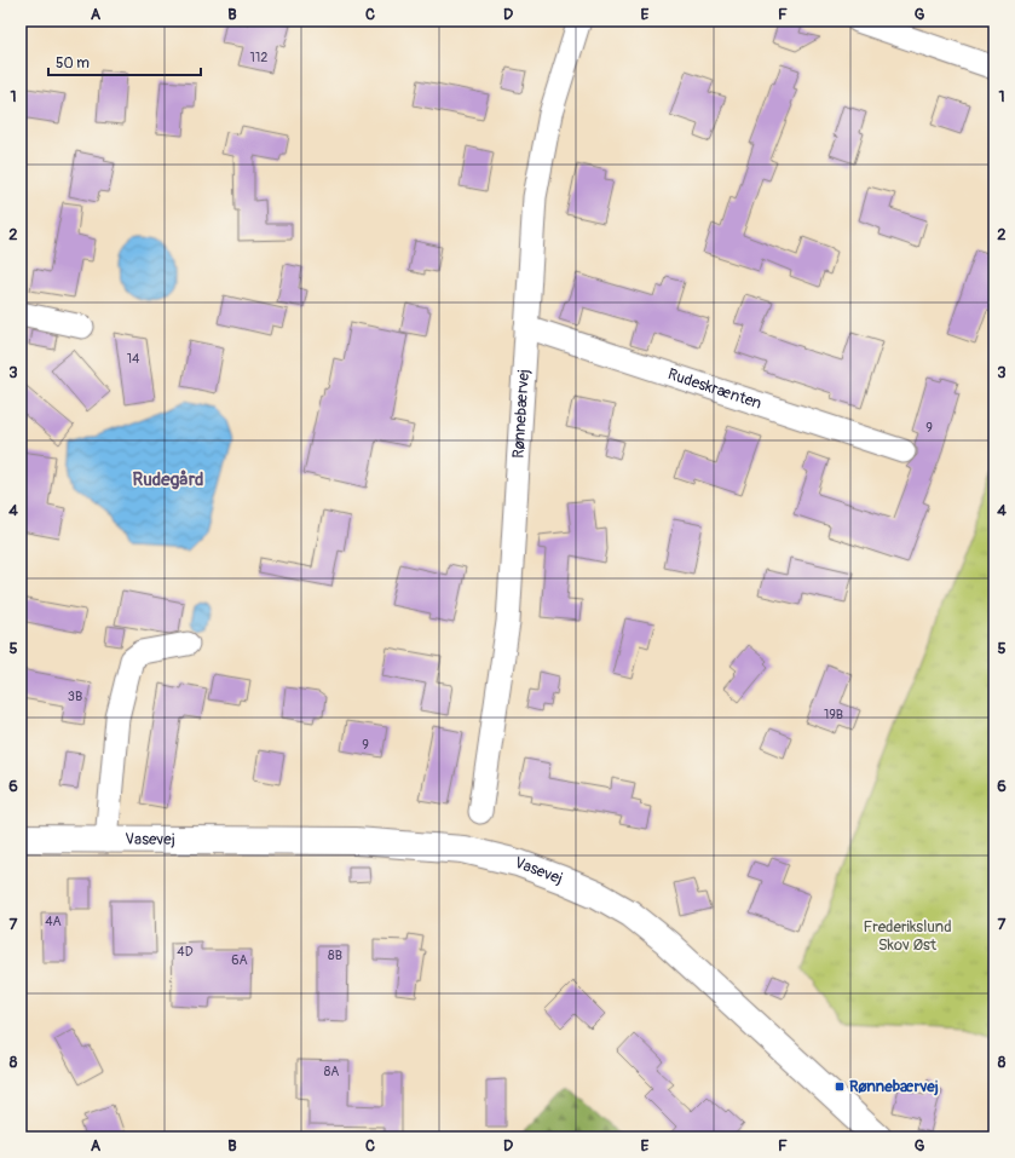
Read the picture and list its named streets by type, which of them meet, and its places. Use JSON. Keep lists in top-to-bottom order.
{
  "streets": {
    "street": ["Rudeskrænten", "Rønnebærvej", "Vasevej"]
  },
  "crossings": [
    ["Rudeskrænten", "Rønnebærvej"]
  ],
  "districts": ["Rudegård"],
  "parks": ["Frederikslund Skov Øst"],
  "places": {
    "transit": ["Rønnebærvej"]
  },
  "house_numbers": [
    "112",
    "14",
    "9",
    "3B",
    "19B",
    "9",
    "4A",
    "4D",
    "8B",
    "6A",
    "8A"
  ],
  "scale_bar": "50 m",
  "grid": {
    "columns": [
      "A",
      "B",
      "C",
      "D",
      "E",
      "F",
      "G"
    ],
    "rows": [
      "1",
      "2",
      "3",
      "4",
      "5",
      "6",
      "7",
      "8"
    ]
  }
}
